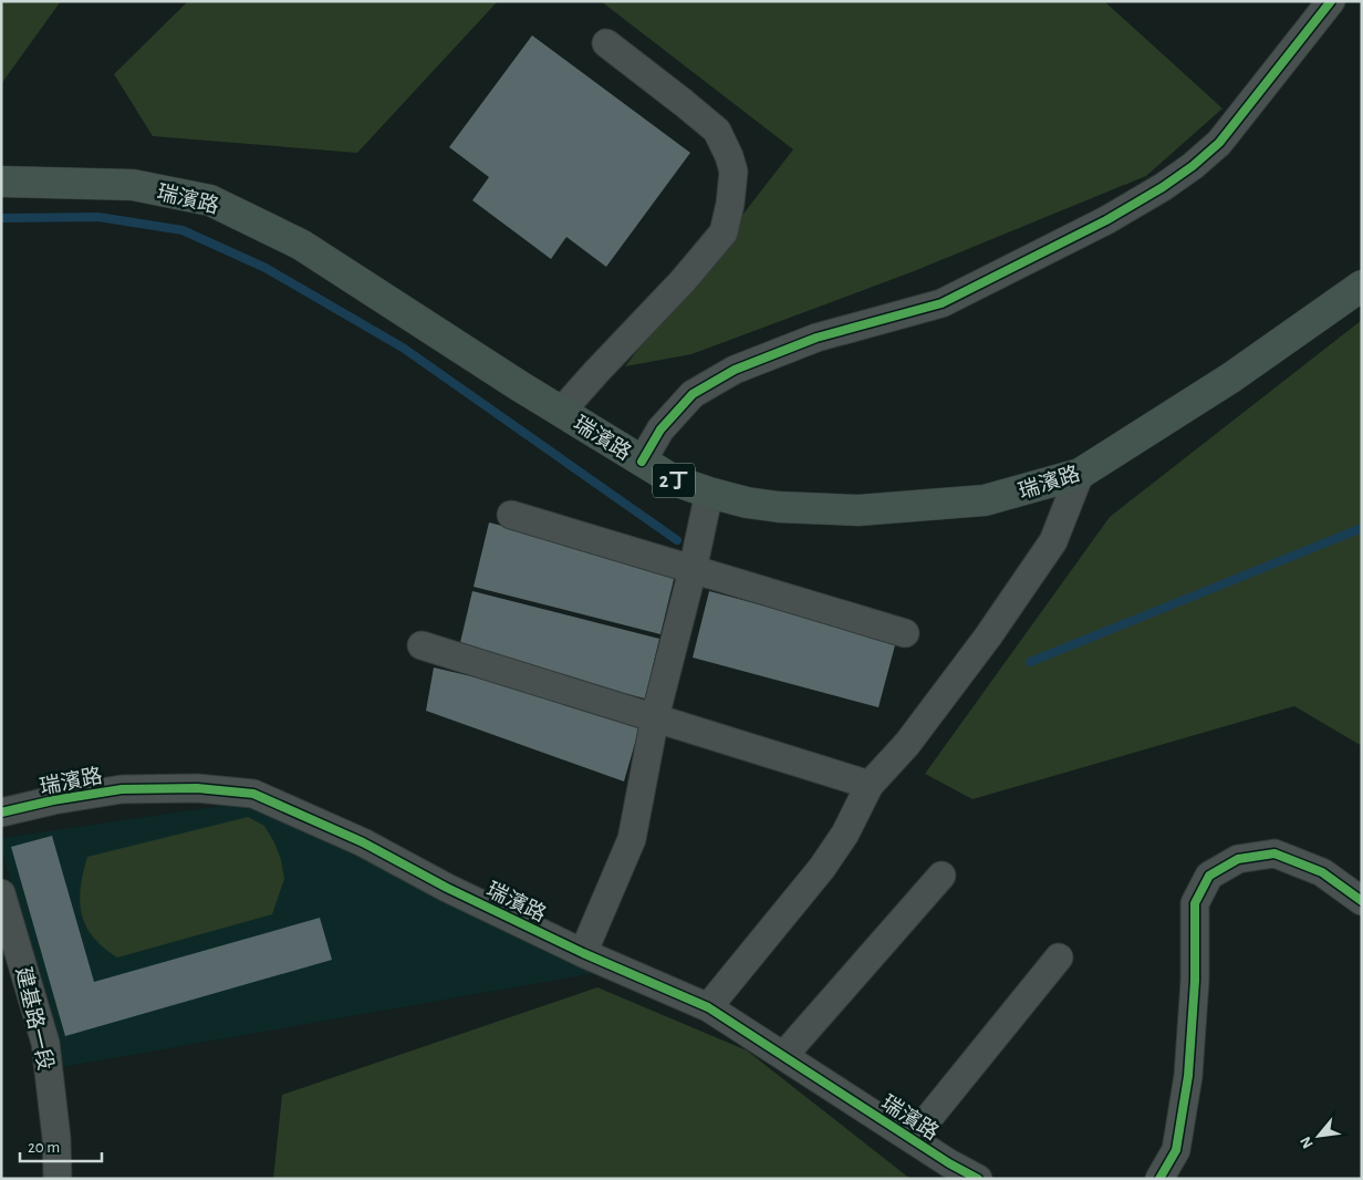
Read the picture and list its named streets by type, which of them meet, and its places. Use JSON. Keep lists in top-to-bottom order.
{
  "streets": {
    "main road": ["瑞濱路", "2丁"],
    "street": ["建基路一段"]
  },
  "scale_bar": "20 m",
  "north": "bottom left"
}
